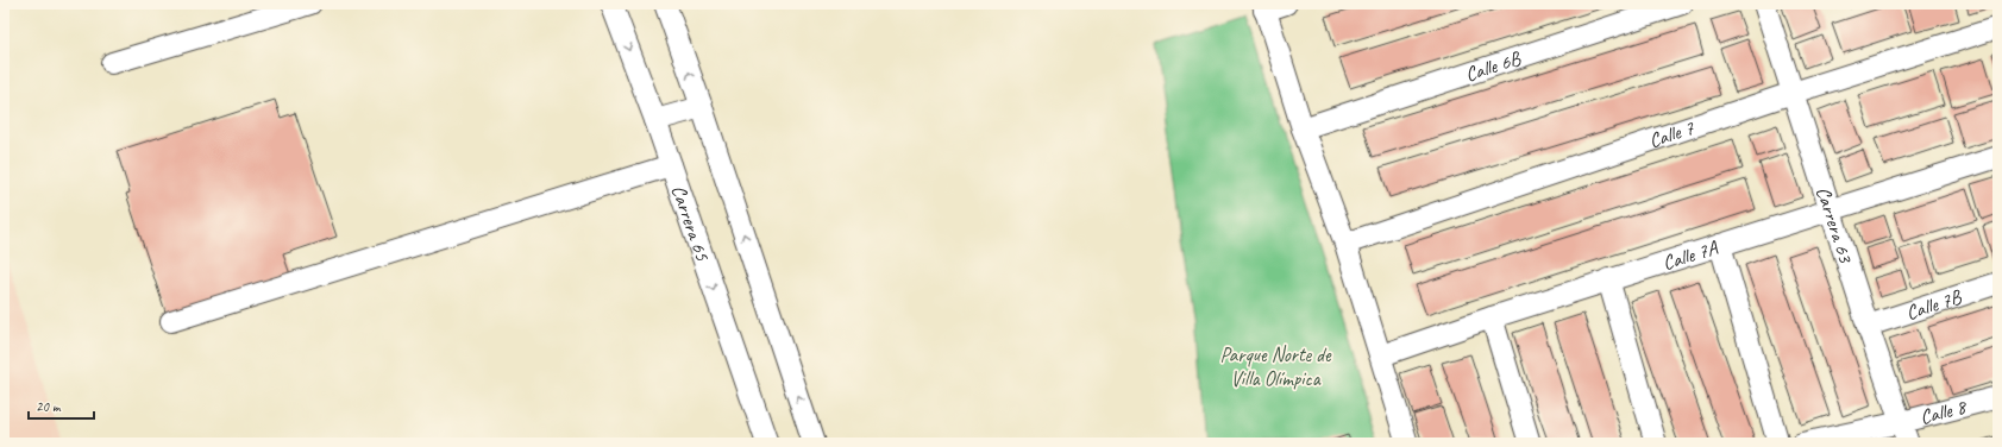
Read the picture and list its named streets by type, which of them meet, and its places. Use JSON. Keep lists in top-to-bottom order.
{
  "streets": {
    "street": [
      "Calle 6B",
      "Calle 7",
      "Carrera 65",
      "Carrera 63",
      "Calle 7A",
      "Calle 7B",
      "Calle 8"
    ]
  },
  "crossings": [
    ["Calle 7", "Carrera 63"],
    ["Carrera 63", "Calle 7A"],
    ["Carrera 63", "Calle 7B"],
    ["Carrera 63", "Calle 8"]
  ],
  "parks": ["Parque Norte de Villa Olímpica"],
  "scale_bar": "20 m"
}
